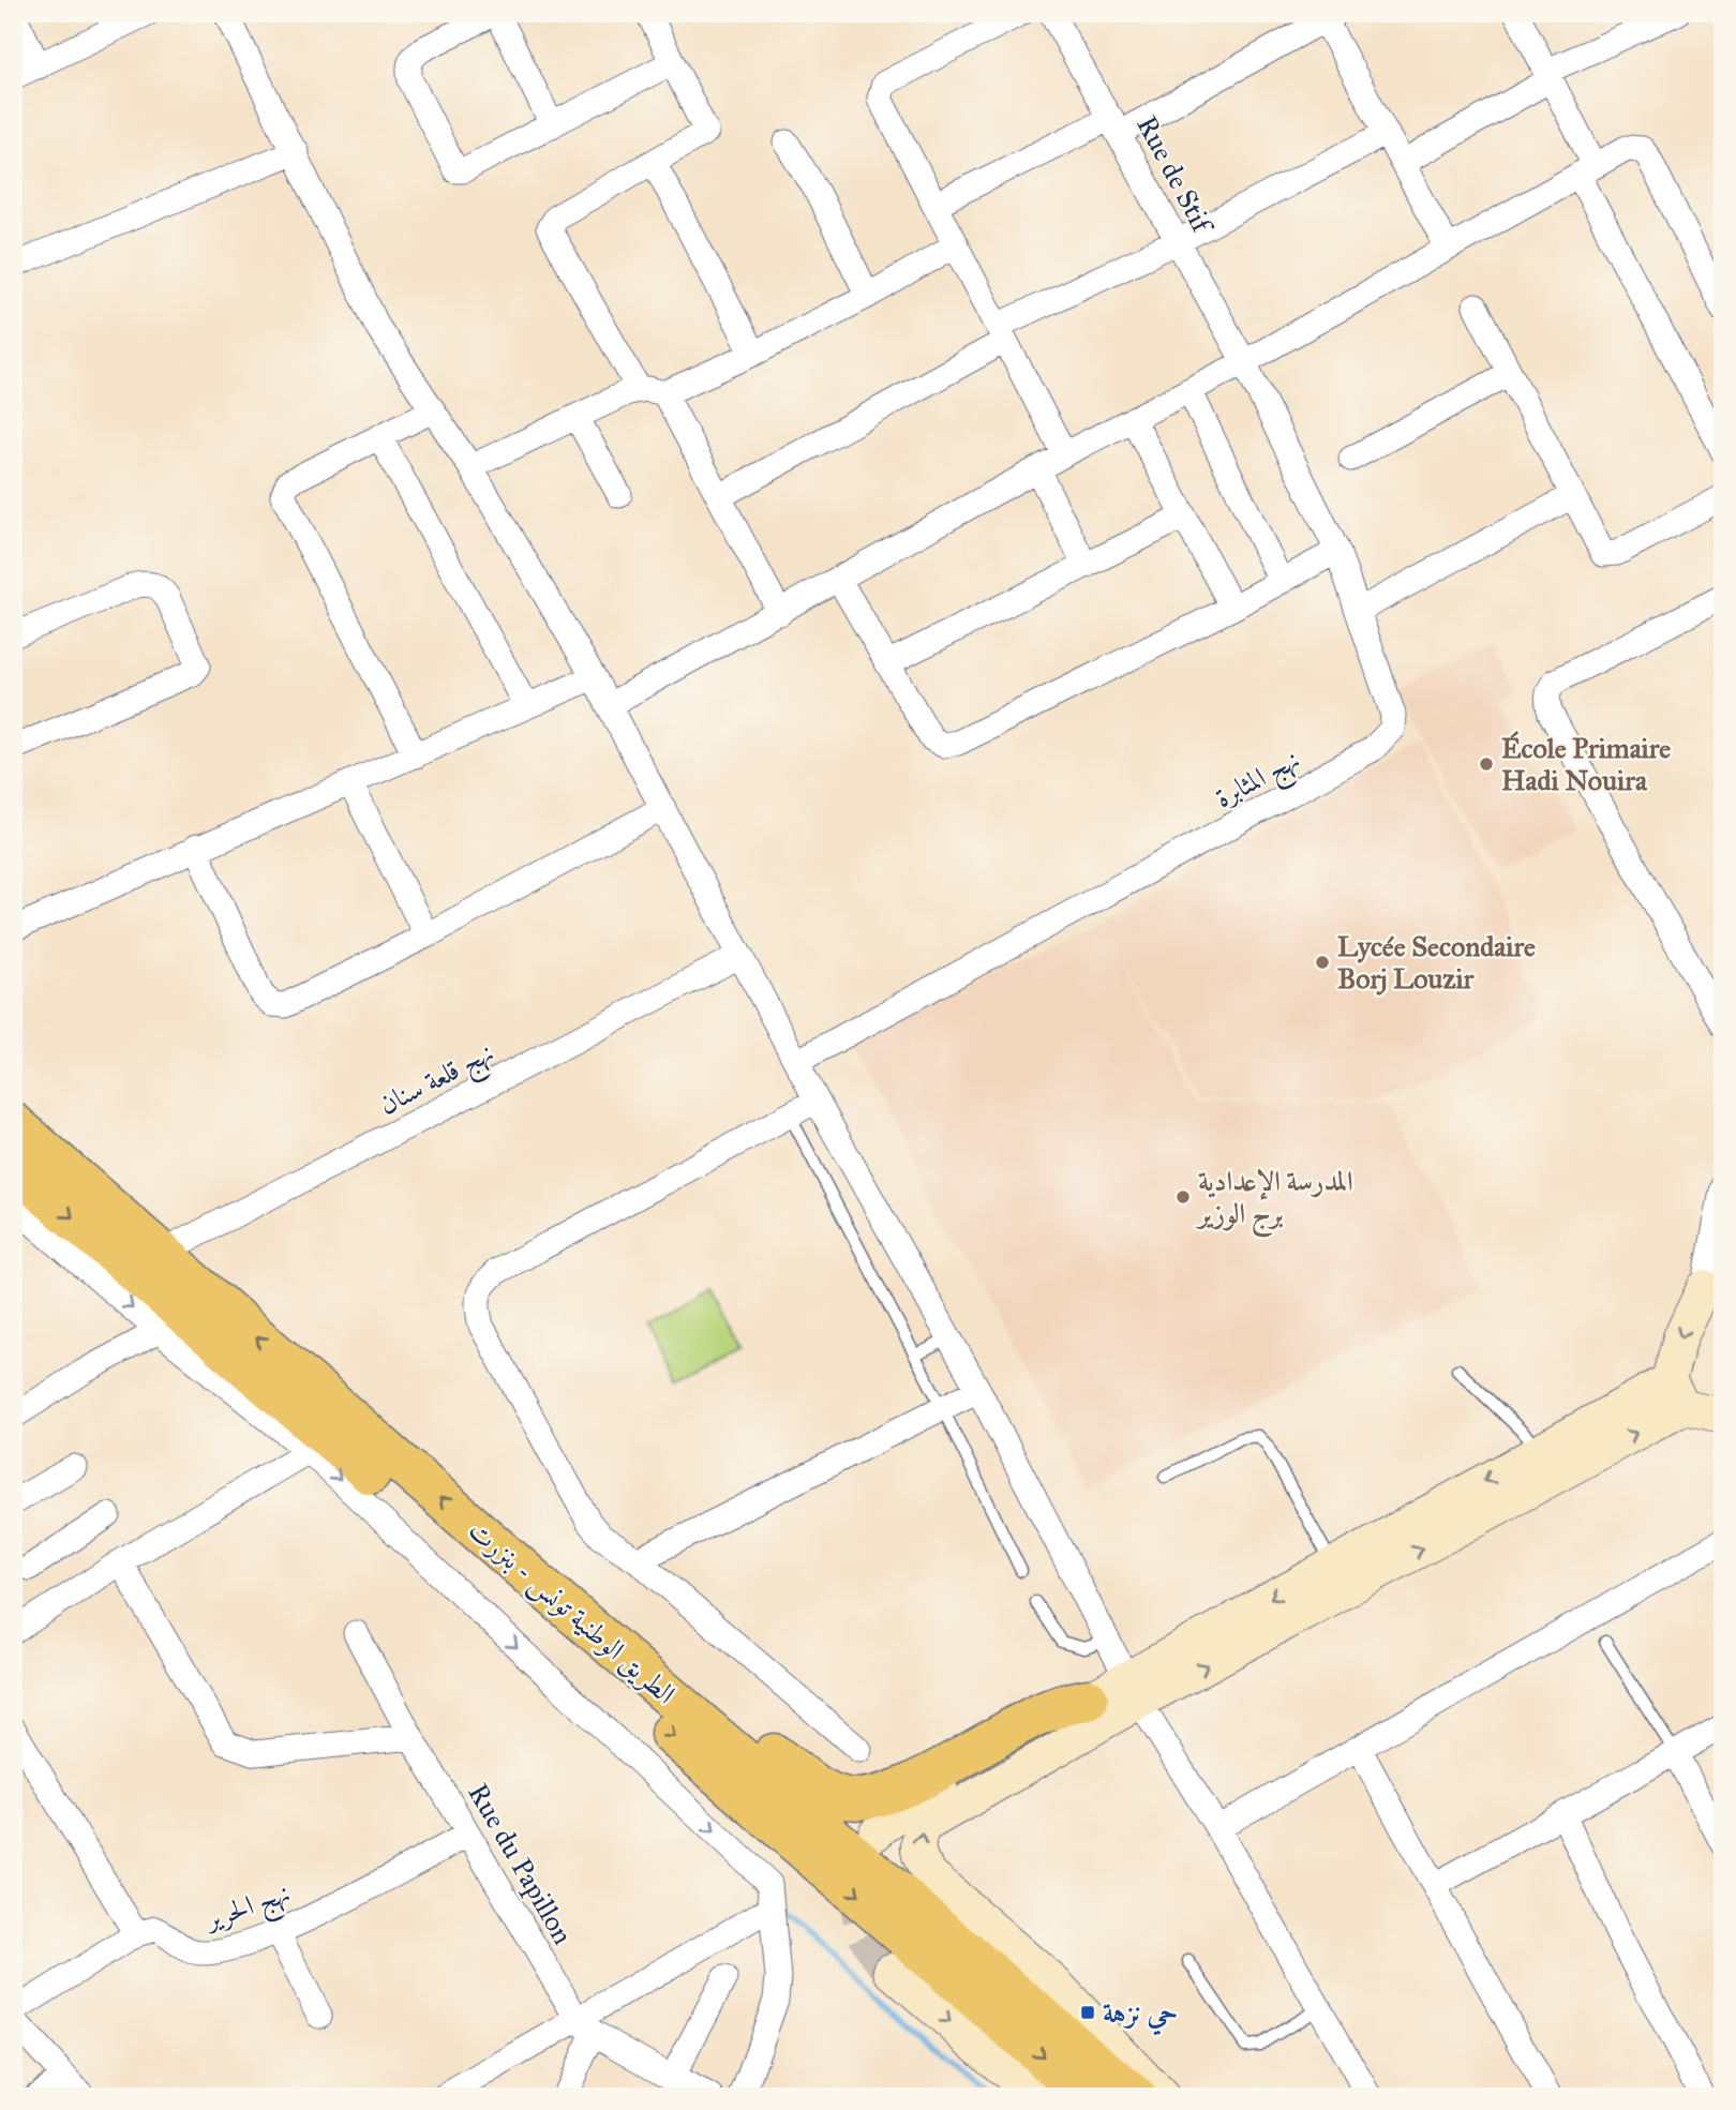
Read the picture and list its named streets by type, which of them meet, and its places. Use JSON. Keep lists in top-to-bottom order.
{
  "streets": {
    "highway": ["الطريق الوطنية تونس - بنزرت"],
    "street": [
      "Rue de Stif",
      "نهج المثابرة",
      "نهج قلعة سنان",
      "Rue du Papillon",
      "نهج الحرير"
    ]
  },
  "crossings": [
    ["Rue de Stif", "نهج المثابرة"],
    ["نهج قلعة سنان", "الطريق الوطنية تونس - بنزرت"],
    ["Rue du Papillon", "نهج الحرير"]
  ],
  "places": {
    "other": ["École Primaire Hadi Nouira", "Lycée Secondaire Borj Louzir", "المدرسة الإعدادية برج الوزير"],
    "transit": ["حي نزهة"]
  }
}
